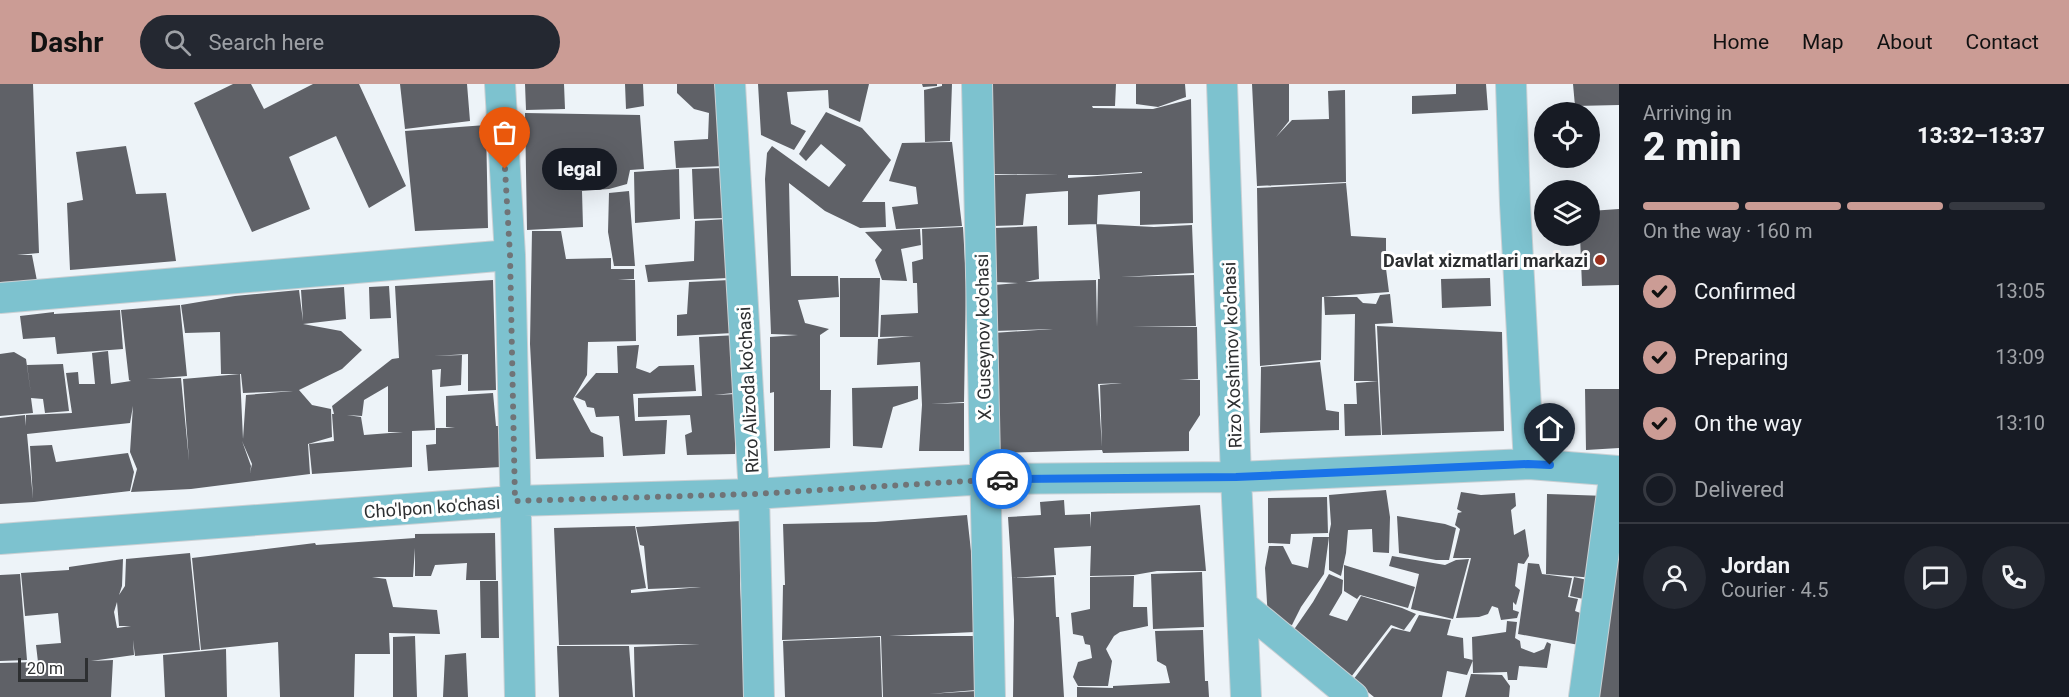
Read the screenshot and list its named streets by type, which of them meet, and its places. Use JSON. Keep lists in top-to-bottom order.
{
  "streets": {
    "street": [
      "X. Guseynov ko'chasi",
      "Rizo Xoshimov ko'chasi",
      "Rizo Alizoda ko'chasi",
      "Cho'lpon ko'chasi"
    ]
  },
  "crossings": [
    ["X. Guseynov ko'chasi", "Cho'lpon ko'chasi"],
    ["Rizo Xoshimov ko'chasi", "Cho'lpon ko'chasi"],
    ["Rizo Alizoda ko'chasi", "Cho'lpon ko'chasi"]
  ],
  "places": ["legal", "Davlat xizmatlari markazi"],
  "scale_bar": "20 m",
  "page": {
    "header": "Dashr",
    "search": "Search here",
    "nav": [
      "Home",
      "Map",
      "About",
      "Contact"
    ],
    "heading": ["2 min", "Arriving in", "13:32–13:37"],
    "panel": ["Jordan", "Courier · 4.5"],
    "bubble": "legal",
    "bar": "On the way · 160 m",
    "list": [
      ["Confirmed", "13:05"],
      ["Preparing", "13:09"],
      ["On the way", "13:10"],
      "Delivered"
    ],
    "scale": "20 m"
  }
}
